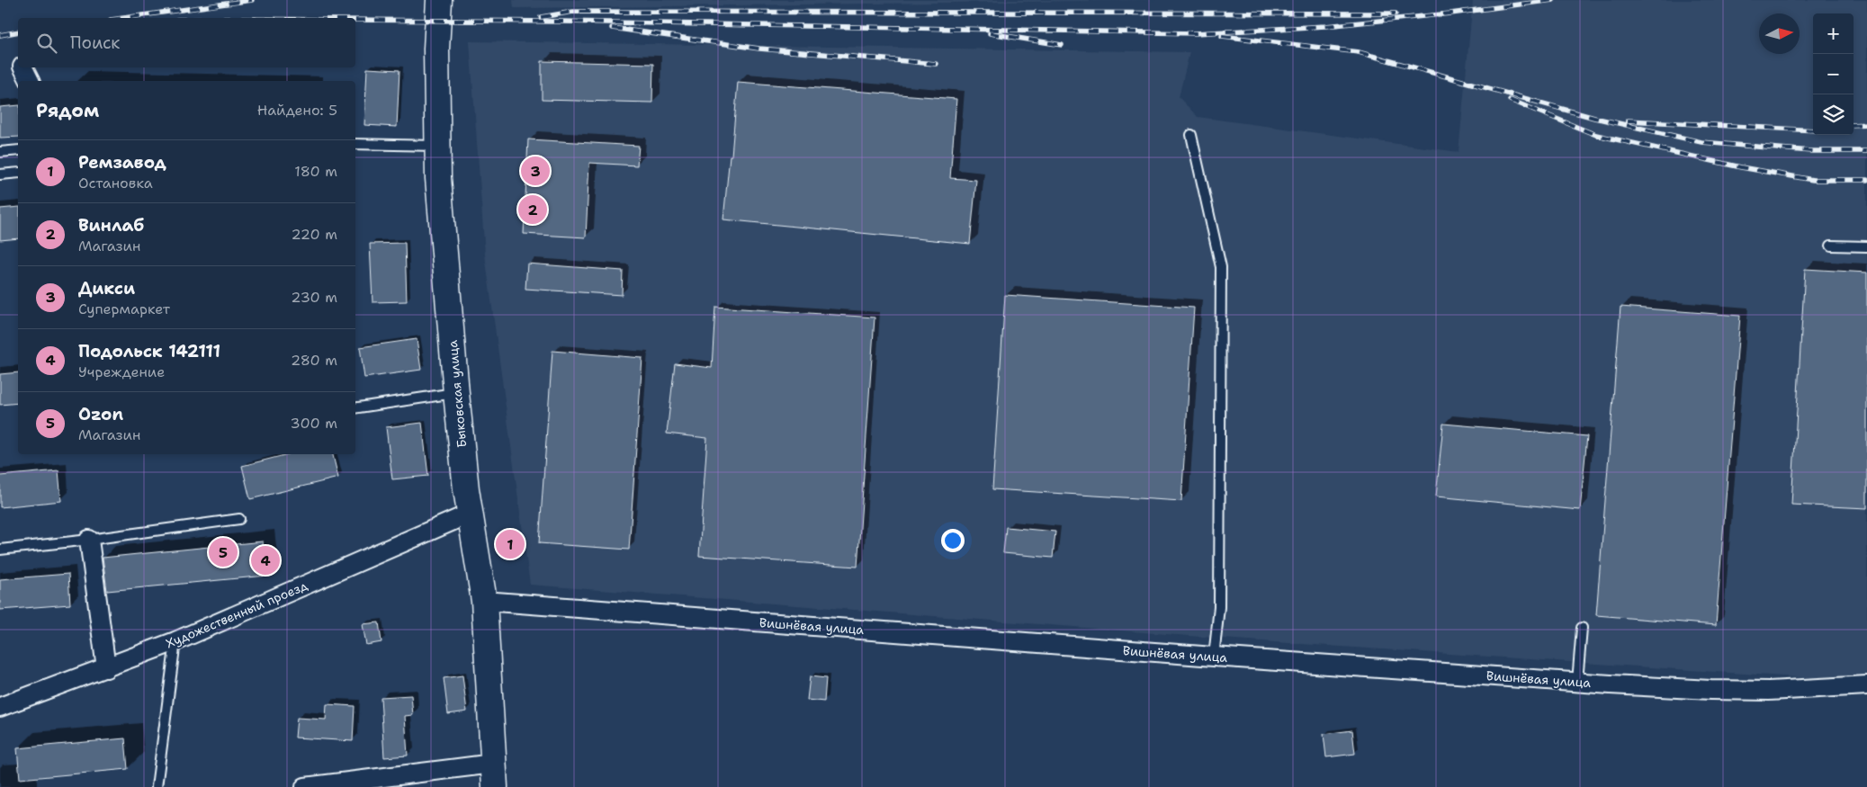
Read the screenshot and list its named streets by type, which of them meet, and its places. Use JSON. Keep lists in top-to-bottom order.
{
  "streets": {
    "street": ["Быковская улица", "Художественный проезд", "Вишнёвая улица"]
  },
  "crossings": [
    ["Быковская улица", "Художественный проезд"],
    ["Быковская улица", "Вишнёвая улица"]
  ],
  "north": "right",
  "page": {
    "map_buttons": ["+", "−"],
    "search": "Поиск",
    "heading": ["Рядом", "Найдено: 5"],
    "list": [
      {
        "mark": "1",
        "name": "Ремзавод",
        "note": "Остановка",
        "value": "180 m"
      },
      {
        "mark": "2",
        "name": "Винлаб",
        "note": "Магазин",
        "value": "220 m"
      },
      {
        "mark": "3",
        "name": "Дикси",
        "note": "Супермаркет",
        "value": "230 m"
      },
      {
        "mark": "4",
        "name": "Подольск 142111",
        "note": "Учреждение",
        "value": "280 m"
      },
      {
        "mark": "5",
        "name": "Ozon",
        "note": "Магазин",
        "value": "300 m"
      }
    ],
    "pins": [
      "3",
      "2",
      "1",
      "5",
      "4"
    ]
  }
}
